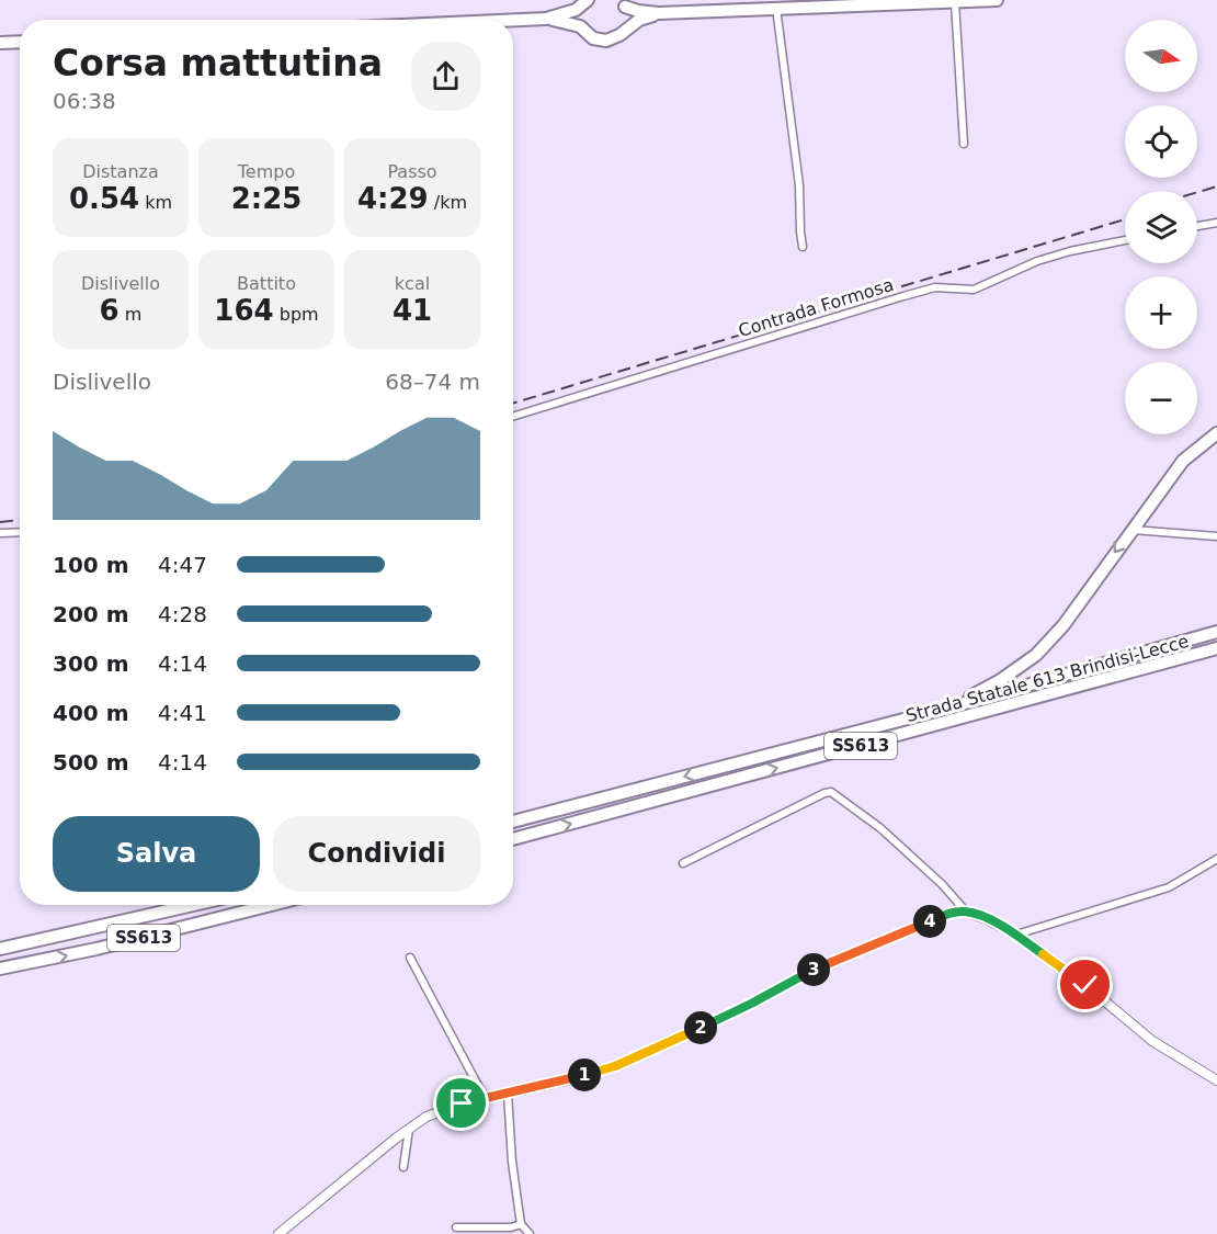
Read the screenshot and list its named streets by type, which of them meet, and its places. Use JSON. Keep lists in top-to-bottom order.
{
  "streets": {
    "main road": ["Strada Statale 613 Brindisi-Lecce", "SS613"],
    "street": ["Contrada Formosa"]
  },
  "north": "right",
  "page": {
    "map_buttons": ["+", "−"],
    "heading": ["Corsa mattutina", "06:38"],
    "stats": [
      ["Distanza", "0.54 km"],
      ["Tempo", "2:25"],
      ["Passo", "4:29 /km"],
      ["Dislivello", "6 m"],
      ["Battito", "164 bpm"],
      ["kcal", "41"]
    ],
    "chart": ["Dislivello", "68–74 m"],
    "list": [
      {
        "name": "100 m",
        "note": "4:47"
      },
      {
        "name": "200 m",
        "note": "4:28"
      },
      {
        "name": "300 m",
        "note": "4:14"
      },
      {
        "name": "400 m",
        "note": "4:41"
      },
      {
        "name": "500 m",
        "note": "4:14"
      }
    ],
    "buttons": ["Salva", "Condividi"],
    "pins": [
      "4",
      "3",
      "2",
      "1"
    ]
  }
}
